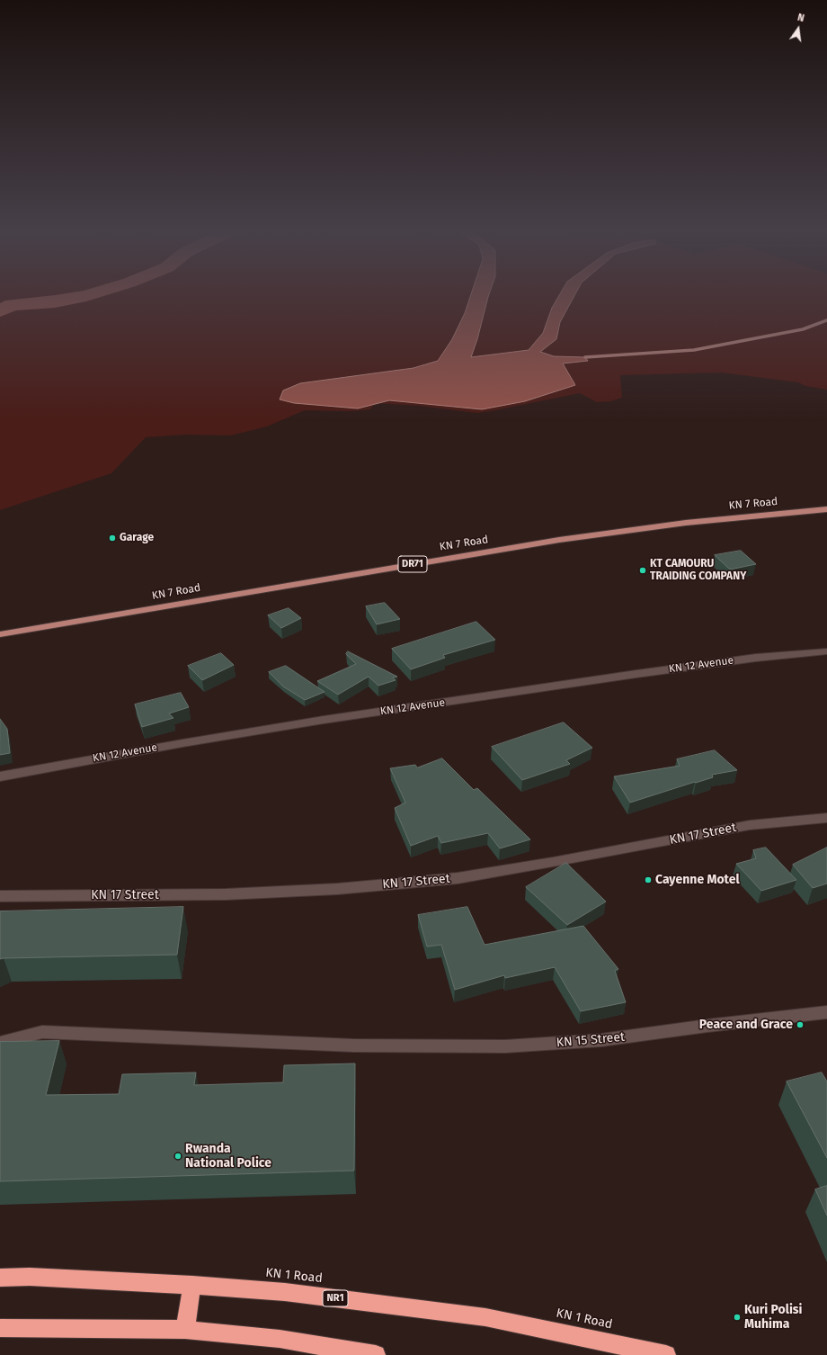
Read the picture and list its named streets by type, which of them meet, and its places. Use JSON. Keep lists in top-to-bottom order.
{
  "streets": {
    "highway": ["KN 1 Road", "NR1"],
    "main road": ["KN 7 Road", "DR71"],
    "street": ["KN 12 Avenue", "KN 17 Street", "KN 15 Street"]
  },
  "places": [
    "Garage",
    "KT CAMOURU TRAIDING COMPANY",
    "Cayenne Motel",
    "Peace and Grace",
    "Rwanda National Police",
    "Kuri Polisi Muhima"
  ],
  "north": "top"
}
